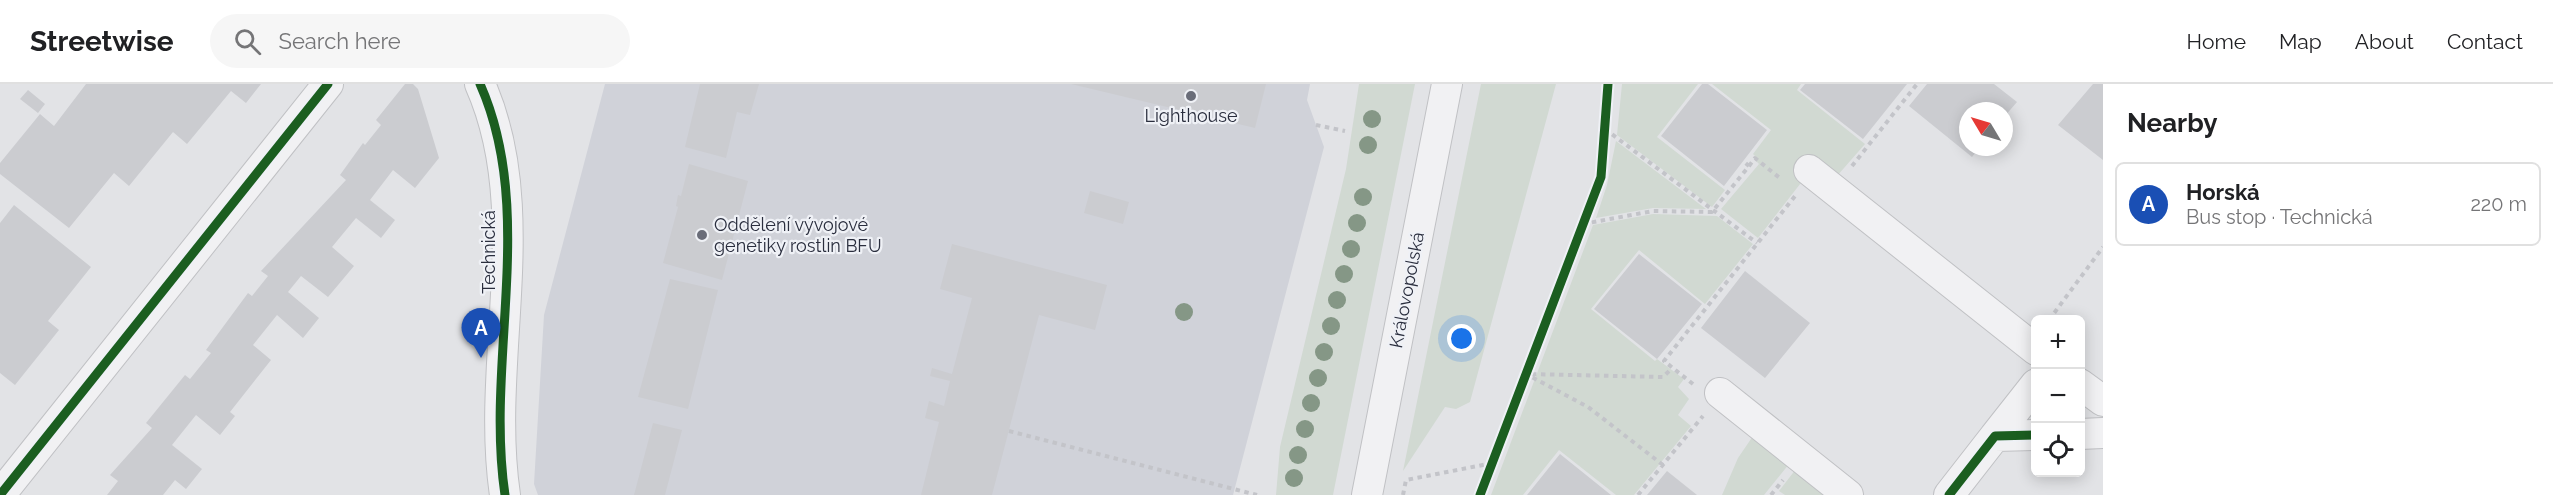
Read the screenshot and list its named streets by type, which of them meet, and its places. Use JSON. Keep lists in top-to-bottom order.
{
  "streets": {
    "street": ["Technická", "Královopolská"]
  },
  "places": ["Lighthouse", "Oddělení vývojové genetiky rostlin BFU"],
  "north": "top left",
  "page": {
    "header": "Streetwise",
    "search": "Search here",
    "nav": [
      "Home",
      "Map",
      "About",
      "Contact"
    ],
    "heading": "Nearby",
    "list": [
      {
        "mark": "A",
        "name": "Horská",
        "note": "Bus stop · Technická",
        "value": "220 m"
      }
    ],
    "pins": "A",
    "map_buttons": ["+", "−"]
  }
}
